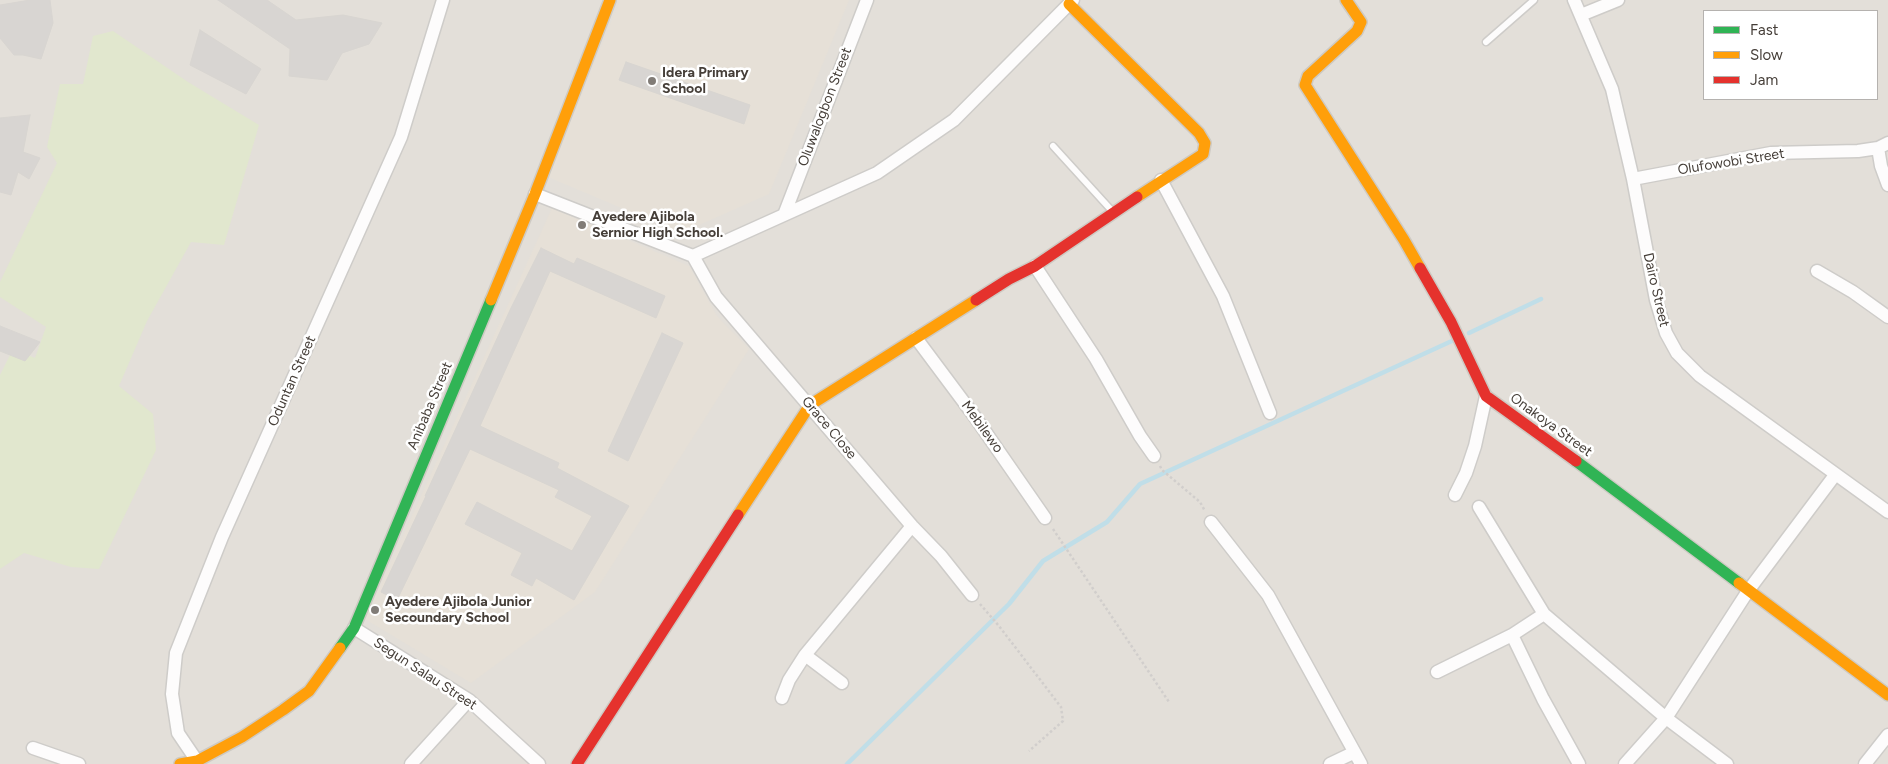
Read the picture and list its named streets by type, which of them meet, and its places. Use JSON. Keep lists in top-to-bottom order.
{
  "streets": {
    "street": [
      "Oluwalogbon Street",
      "Olufowobi Street",
      "Dairo Street",
      "Oduntan Street",
      "Anibaba Street",
      "Onakoya Street",
      "Mebilewo",
      "Grace Close",
      "Segun Salau Street"
    ]
  },
  "crossings": [
    ["Olufowobi Street", "Dairo Street"],
    ["Oduntan Street", "Anibaba Street"],
    ["Anibaba Street", "Segun Salau Street"]
  ],
  "places": ["Idera Primary School", "Ayedere Ajibola Sernior High School.", "Ayedere Ajibola Junior Secoundary School"],
  "legend": ["Fast", "Slow", "Jam"]
}
